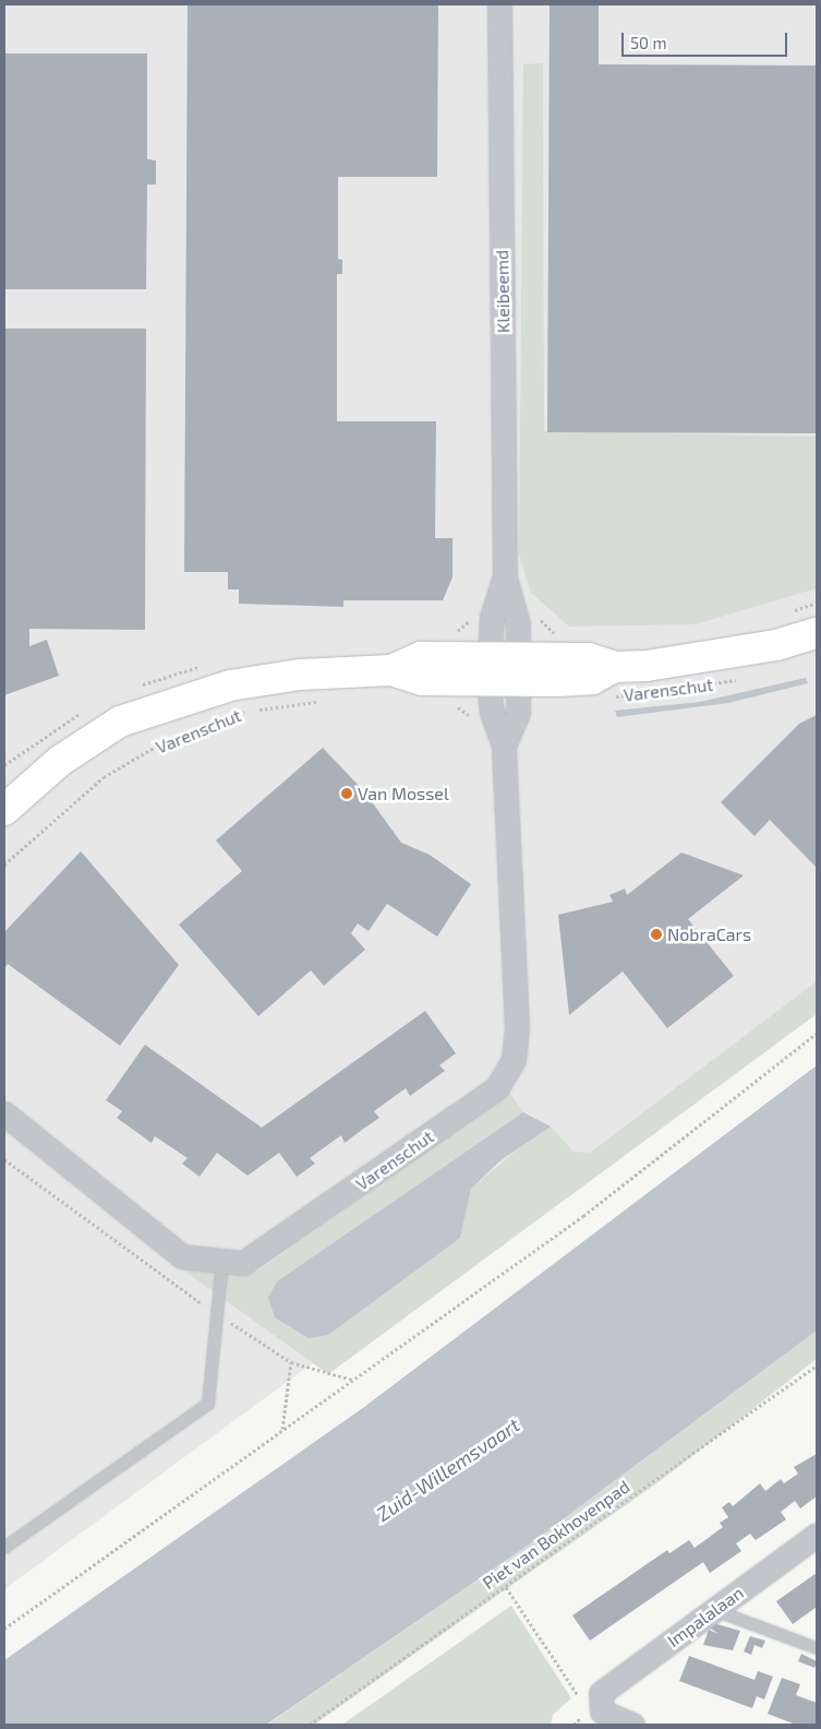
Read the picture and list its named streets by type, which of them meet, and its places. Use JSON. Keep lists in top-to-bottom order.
{
  "streets": {
    "street": ["Kleibeemd", "Varenschut", "Impalalaan"],
    "path": ["Piet van Bokhovenpad"]
  },
  "crossings": [
    ["Kleibeemd", "Varenschut"]
  ],
  "water": ["Zuid-Willemsvaart"],
  "places": ["Van Mossel", "NobraCars"],
  "scale_bar": "50 m"
}
